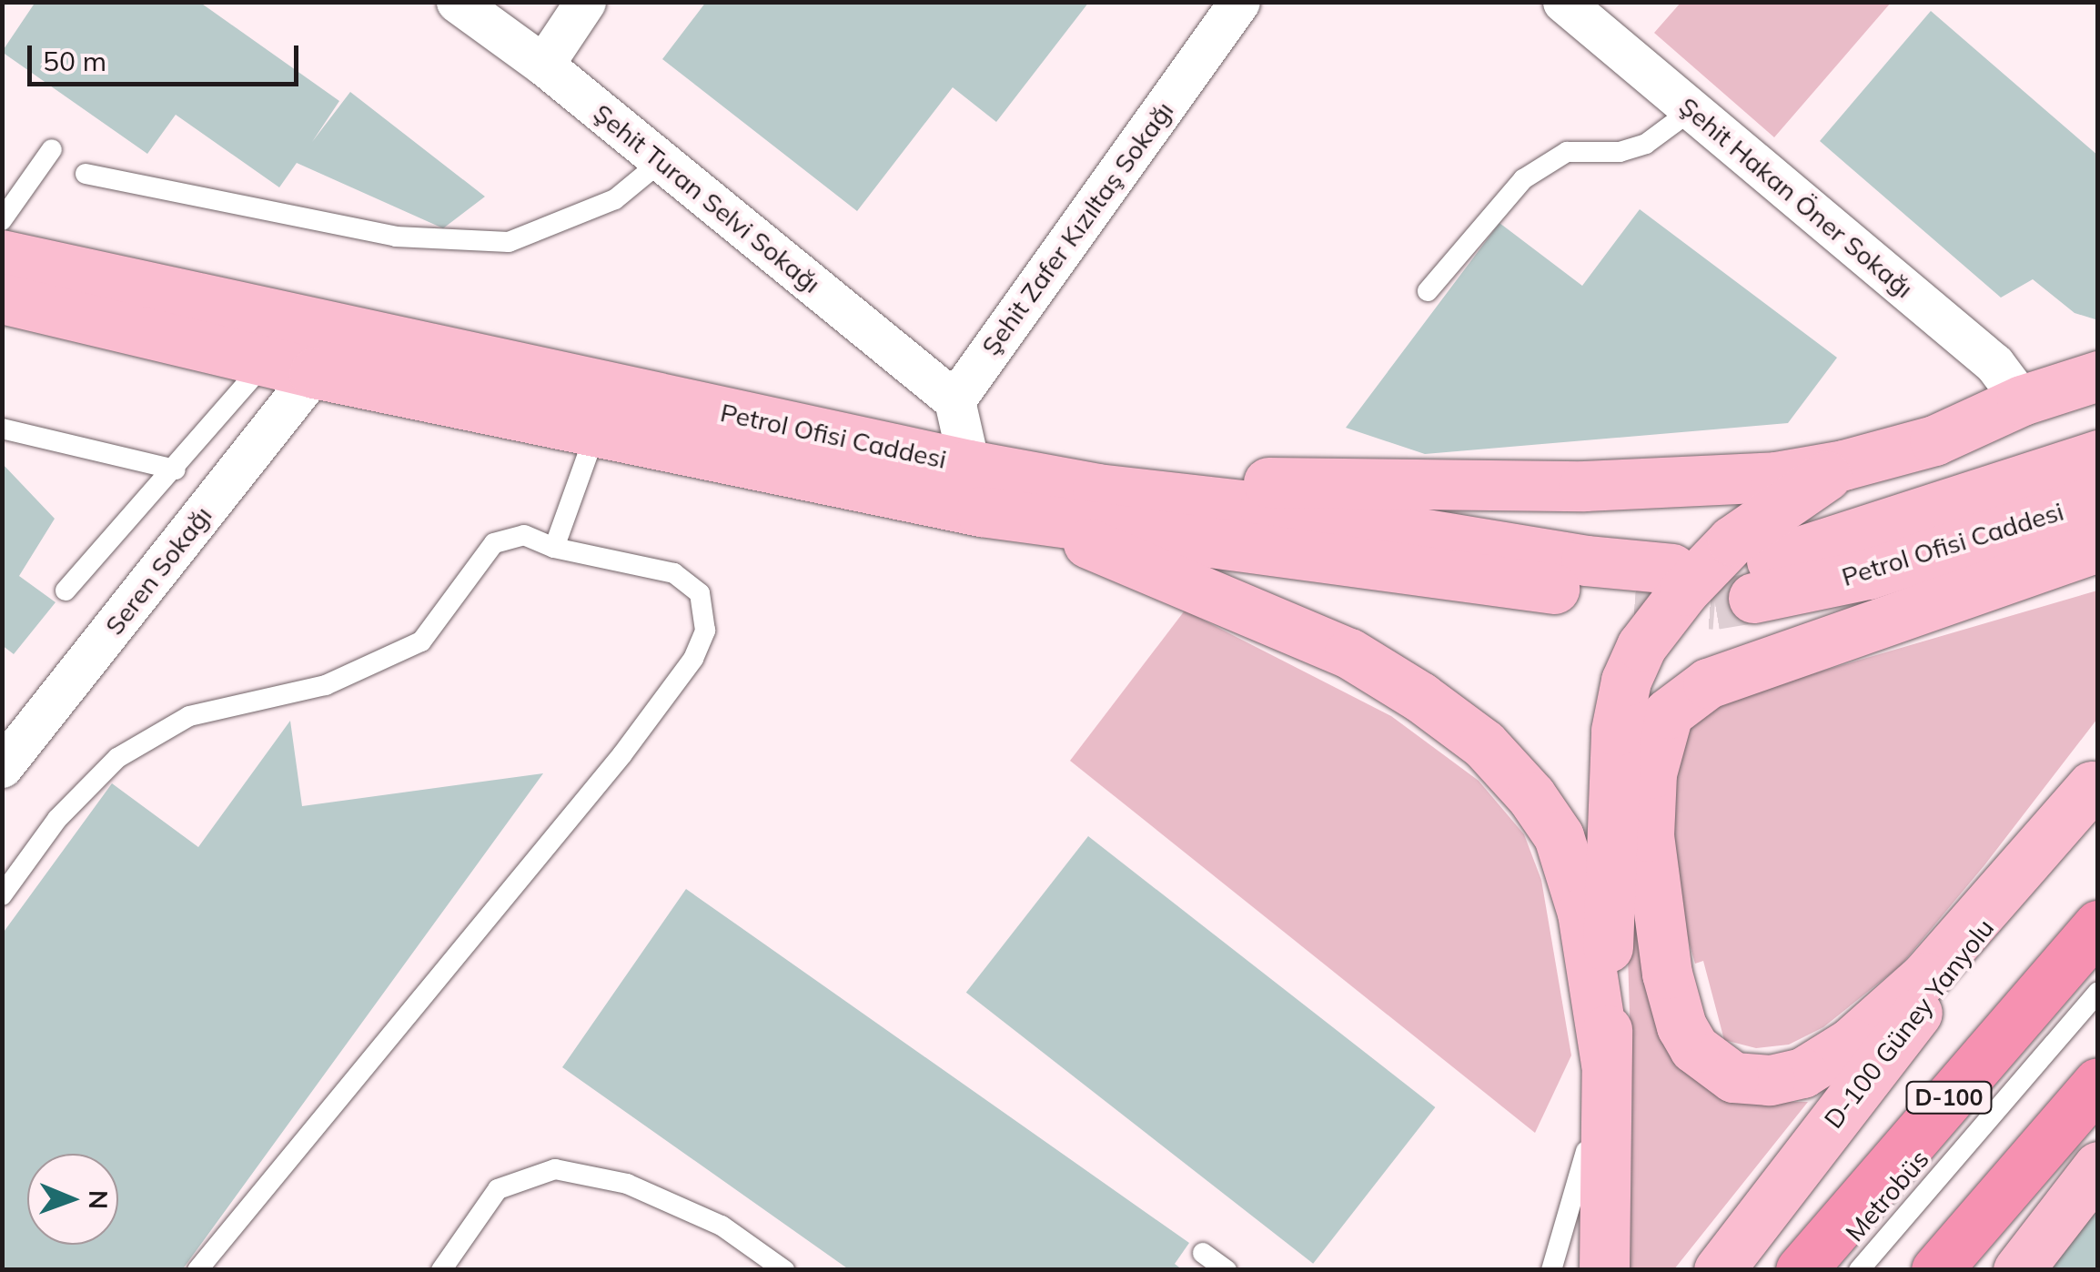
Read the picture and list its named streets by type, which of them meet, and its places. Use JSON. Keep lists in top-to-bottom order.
{
  "streets": {
    "highway": ["D-100"],
    "main road": ["Petrol Ofisi Caddesi", "D-100 Güney Yanyolu"],
    "street": [
      "Şehit Hakan Öner Sokağı",
      "Şehit Turan Selvi Sokağı",
      "Şehit Zafer Kızıltaş Sokağı",
      "Seren Sokağı"
    ],
    "lane": ["Metrobüs"]
  },
  "crossings": [
    ["Şehit Turan Selvi Sokağı", "Şehit Zafer Kızıltaş Sokağı"],
    ["Petrol Ofisi Caddesi", "Seren Sokağı"]
  ],
  "scale_bar": "50 m",
  "north": "right"
}
